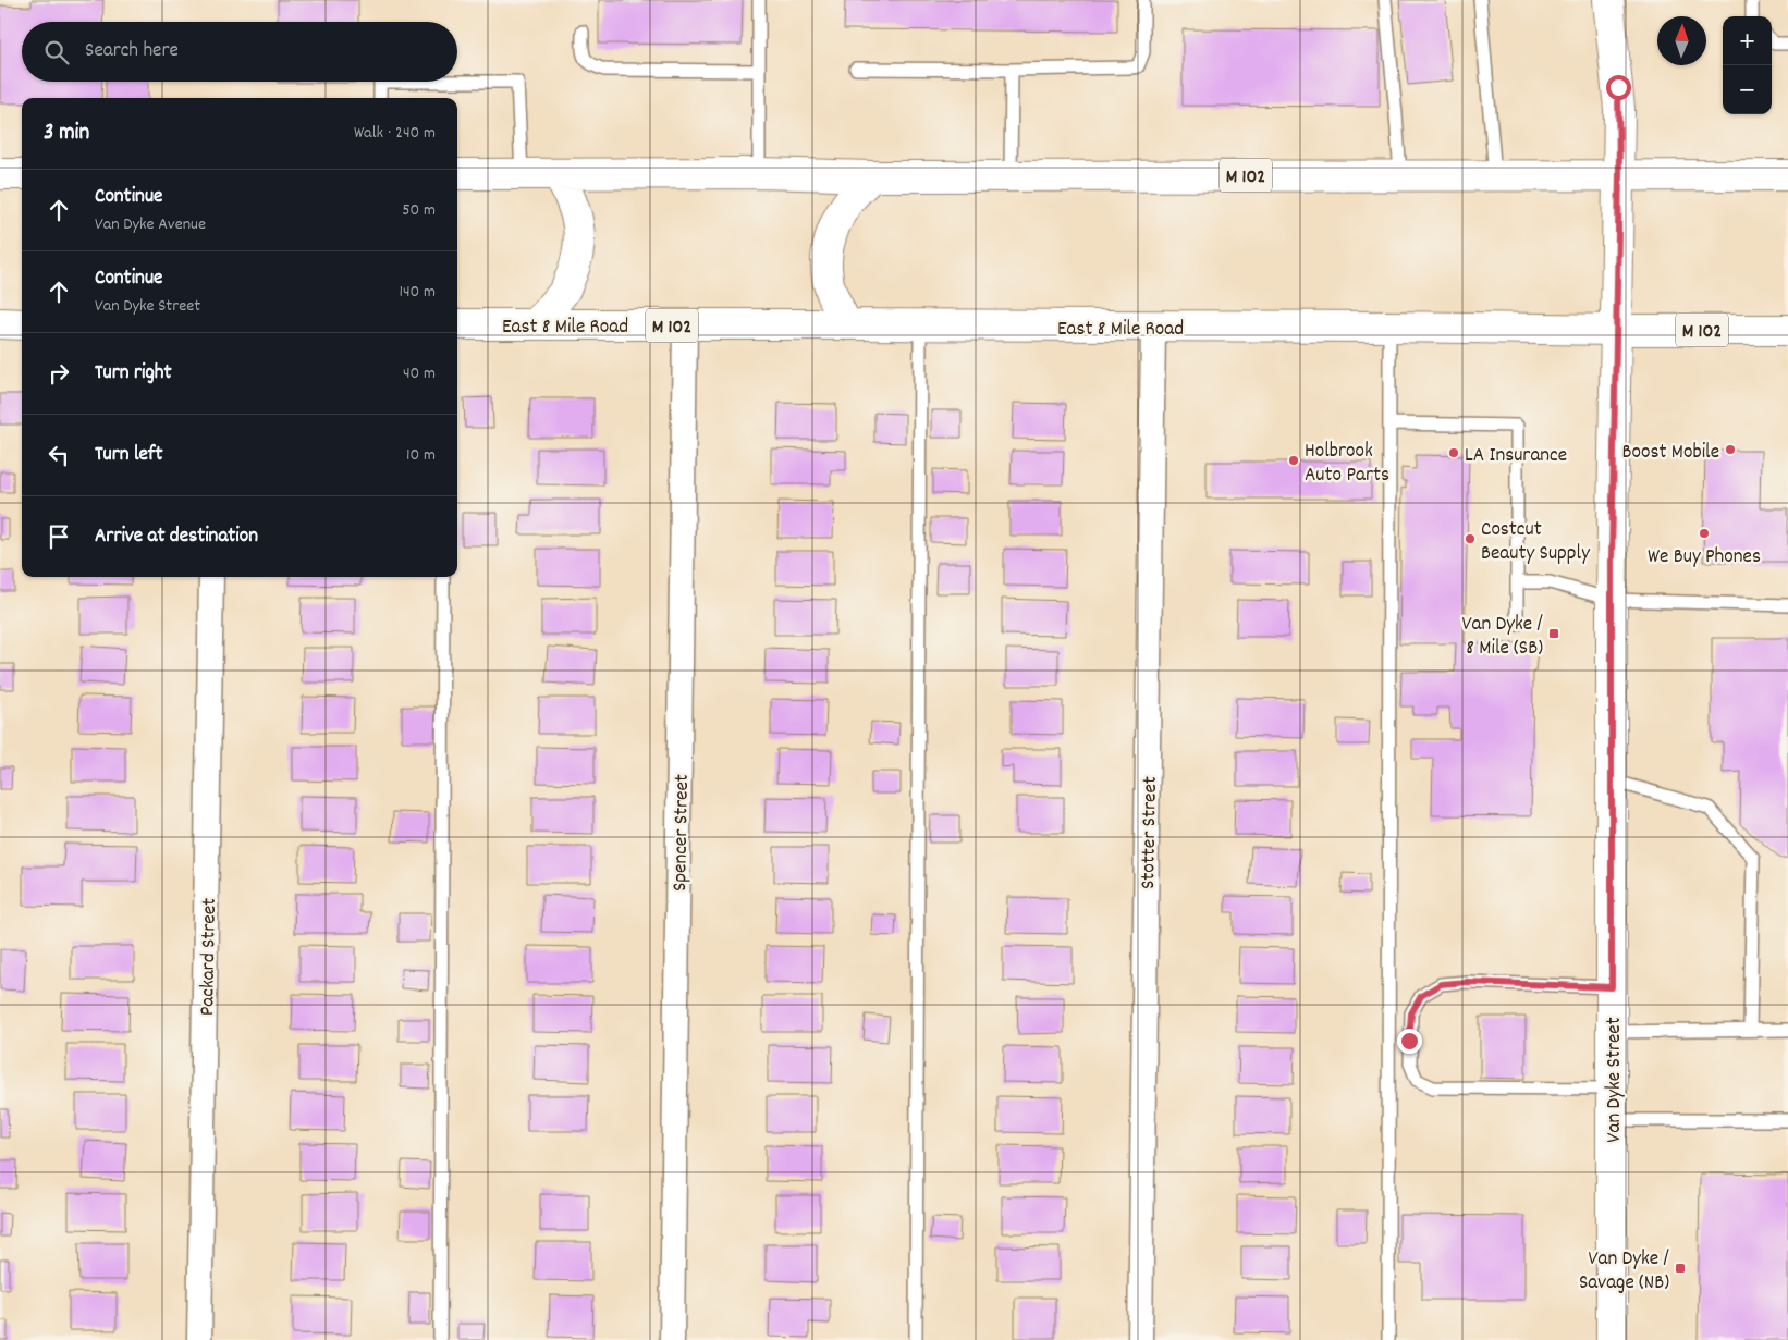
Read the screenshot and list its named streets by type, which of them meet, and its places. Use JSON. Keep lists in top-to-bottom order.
{
  "streets": {
    "main road": ["M 102", "East 8 Mile Road", "Van Dyke Street"],
    "street": ["Spencer Street", "Stotter Street", "Packard Street"]
  },
  "crossings": [
    ["M 102", "Van Dyke Street"],
    ["East 8 Mile Road", "Spencer Street"],
    ["East 8 Mile Road", "Stotter Street"],
    ["East 8 Mile Road", "Van Dyke Street"]
  ],
  "places": {
    "other": [
      "Boost Mobile",
      "LA Insurance",
      "Holbrook Auto Parts",
      "We Buy Phones",
      "Costcut Beauty Supply"
    ],
    "transit": ["Van Dyke / 8 Mile (SB)", "Van Dyke / Savage (NB)"]
  },
  "north": "top",
  "page": {
    "map_buttons": ["+", "−"],
    "search": "Search here",
    "heading": ["3 min", "Walk · 240 m"],
    "list": [
      ["Continue", "Van Dyke Avenue", "50 m"],
      ["Continue", "Van Dyke Street", "140 m"],
      ["Turn right", "40 m"],
      ["Turn left", "10 m"],
      "Arrive at destination"
    ]
  }
}
